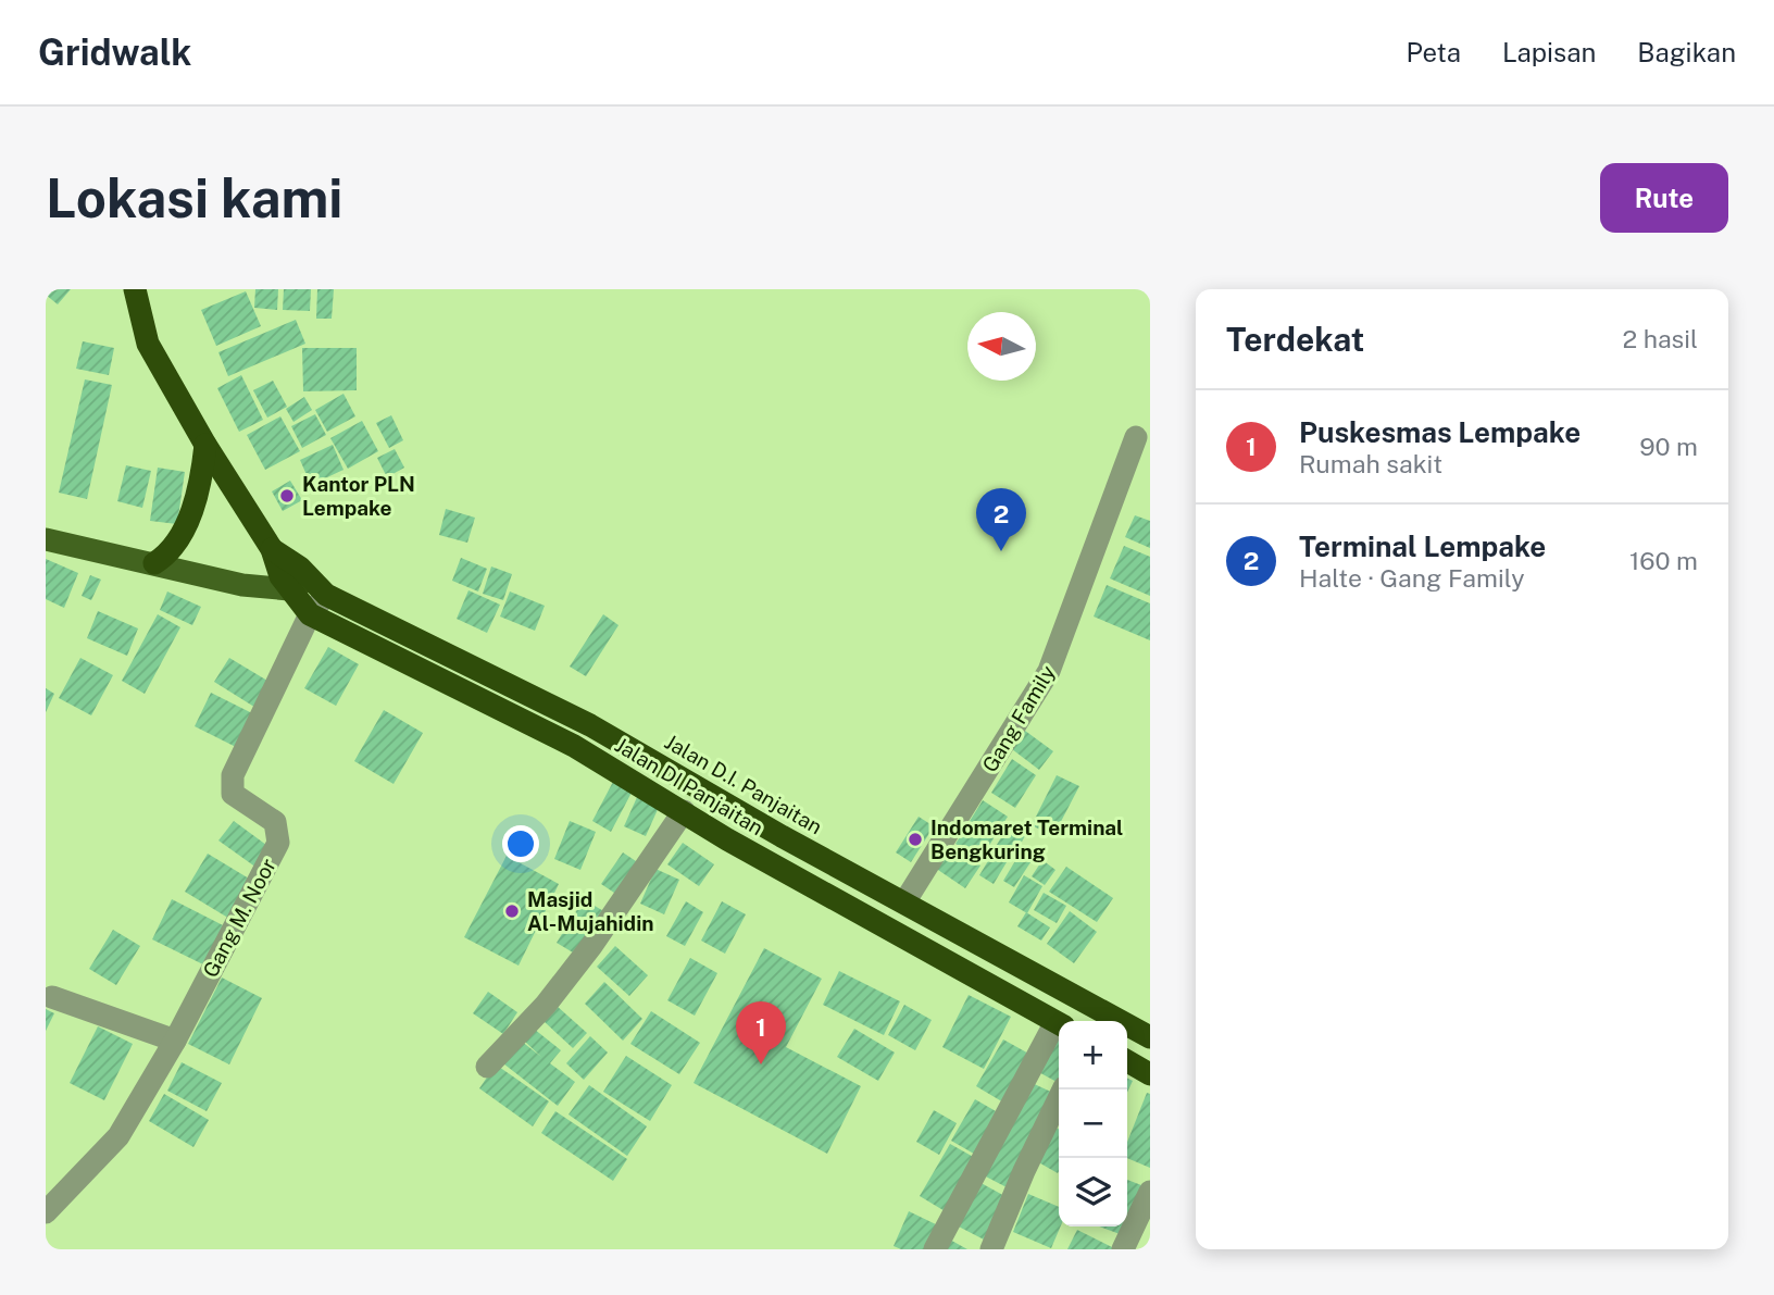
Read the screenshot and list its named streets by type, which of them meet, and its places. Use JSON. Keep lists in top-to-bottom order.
{
  "streets": {
    "highway": ["Jalan D.I. Panjaitan", "Jalan DI Panjaitan"],
    "street": ["Gang Family", "Gang M. Noor"]
  },
  "crossings": [
    ["Gang Family", "Jalan D.I. Panjaitan"],
    ["Jalan D.I. Panjaitan", "Jalan DI Panjaitan"],
    ["Jalan DI Panjaitan", "Gang M. Noor"]
  ],
  "places": ["Kantor PLN Lempake", "Indomaret Terminal Bengkuring", "Masjid Al-Mujahidin"],
  "north": "left",
  "page": {
    "header": "Gridwalk",
    "nav": ["Peta", "Lapisan", "Bagikan"],
    "buttons": "Rute",
    "title": "Lokasi kami",
    "heading": ["Terdekat", "2 hasil"],
    "list": [
      {
        "mark": "1",
        "name": "Puskesmas Lempake",
        "note": "Rumah sakit",
        "value": "90 m"
      },
      {
        "mark": "2",
        "name": "Terminal Lempake",
        "note": "Halte · Gang Family",
        "value": "160 m"
      }
    ],
    "pins": ["2", "1"],
    "map_buttons": ["+", "−"]
  }
}
